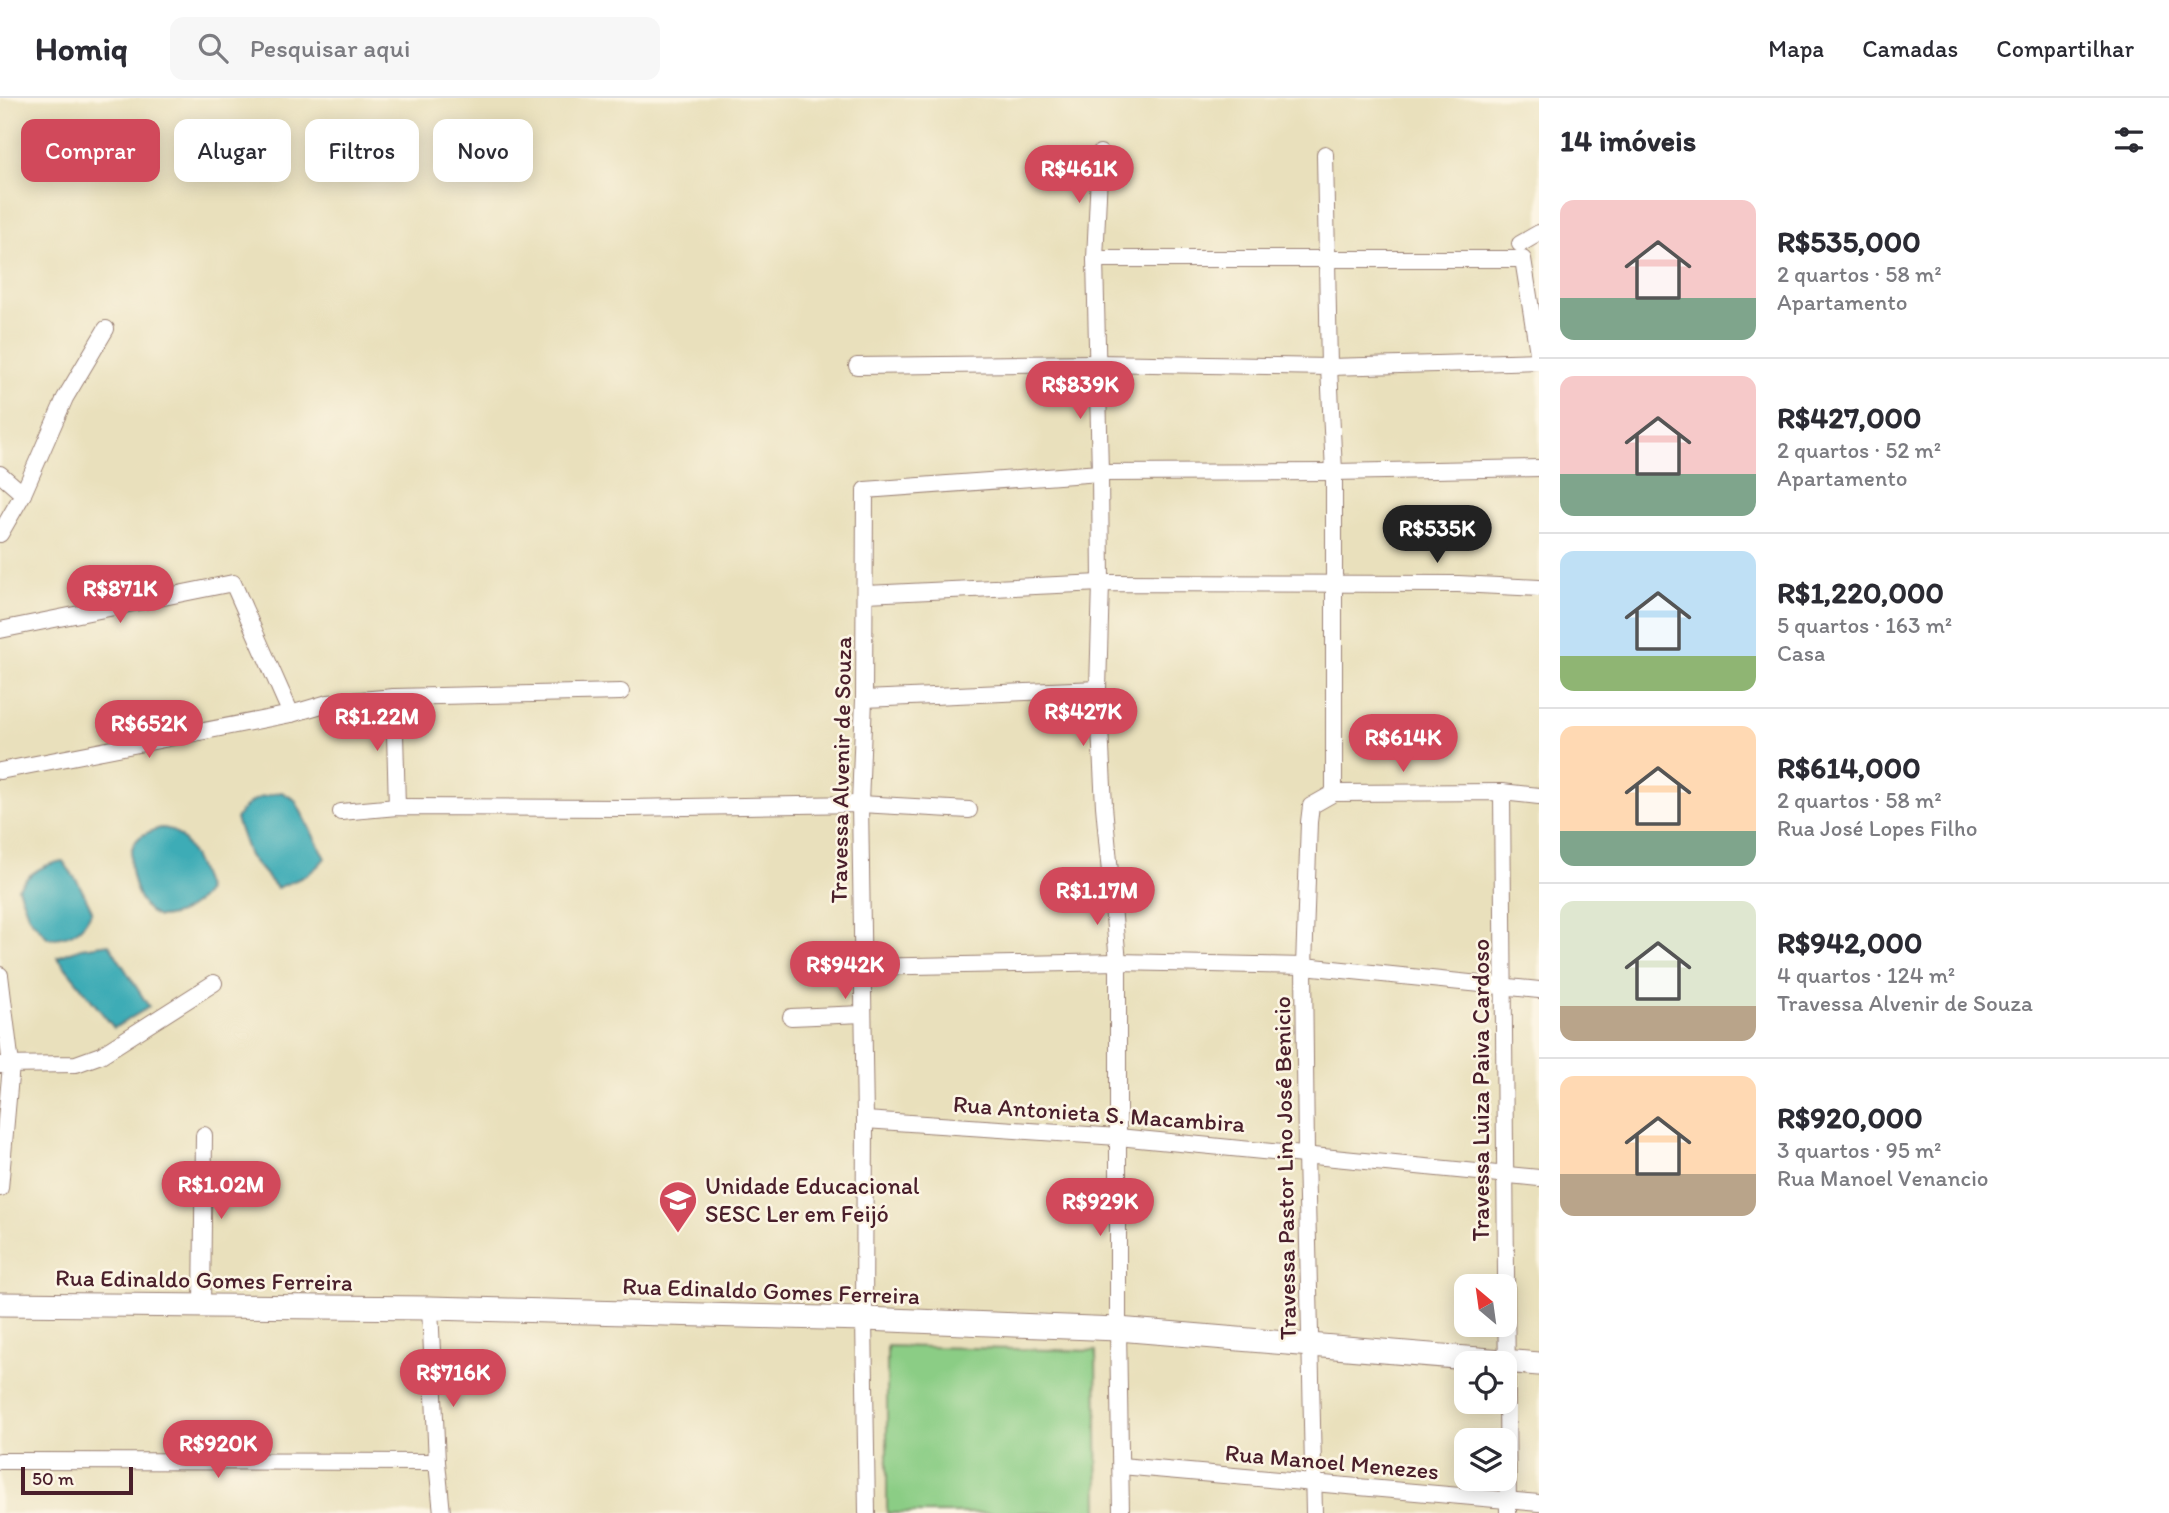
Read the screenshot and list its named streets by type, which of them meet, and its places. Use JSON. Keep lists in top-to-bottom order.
{
  "streets": {
    "street": [
      "Travessa Alvenir de Souza",
      "Travessa Luiza Paiva Cardoso",
      "Rua Antonieta S. Macambira",
      "Travessa Pastor Lino José Benicio",
      "Rua Edinaldo Gomes Ferreira",
      "Rua Manoel Menezes"
    ]
  },
  "crossings": [
    ["Travessa Alvenir de Souza", "Rua Antonieta S. Macambira"],
    ["Travessa Alvenir de Souza", "Rua Edinaldo Gomes Ferreira"],
    ["Travessa Luiza Paiva Cardoso", "Rua Antonieta S. Macambira"],
    ["Travessa Luiza Paiva Cardoso", "Rua Manoel Menezes"],
    ["Rua Antonieta S. Macambira", "Travessa Pastor Lino José Benicio"],
    ["Travessa Pastor Lino José Benicio", "Rua Edinaldo Gomes Ferreira"],
    ["Travessa Pastor Lino José Benicio", "Rua Manoel Menezes"]
  ],
  "places": {
    "school or university": ["Unidade Educacional SESC Ler em Feijó"]
  },
  "scale_bar": "50 m",
  "north": "top left",
  "page": {
    "header": "Homiq",
    "search": "Pesquisar aqui",
    "nav": ["Mapa", "Camadas", "Compartilhar"],
    "heading": "14 imóveis",
    "chip": [
      "Comprar",
      "Alugar",
      "Filtros",
      "Novo"
    ],
    "price": [
      "R$461K",
      "R$839K",
      "R$535K",
      "R$871K",
      "R$427K",
      "R$1.22M",
      "R$652K",
      "R$614K",
      "R$1.17M",
      "R$942K",
      "R$1.02M",
      "R$929K",
      "R$716K",
      "R$920K"
    ],
    "list": [
      {
        "name": "R$535,000",
        "note": "2 quartos · 58 m² · Apartamento"
      },
      {
        "name": "R$427,000",
        "note": "2 quartos · 52 m² · Apartamento"
      },
      {
        "name": "R$1,220,000",
        "note": "5 quartos · 163 m² · Casa"
      },
      {
        "name": "R$614,000",
        "note": "2 quartos · 58 m² · Rua José Lopes Filho"
      },
      {
        "name": "R$942,000",
        "note": "4 quartos · 124 m² · Travessa Alvenir de Souza"
      },
      {
        "name": "R$920,000",
        "note": "3 quartos · 95 m² · Rua Manoel Venancio"
      }
    ],
    "scale": "50 m"
  }
}
